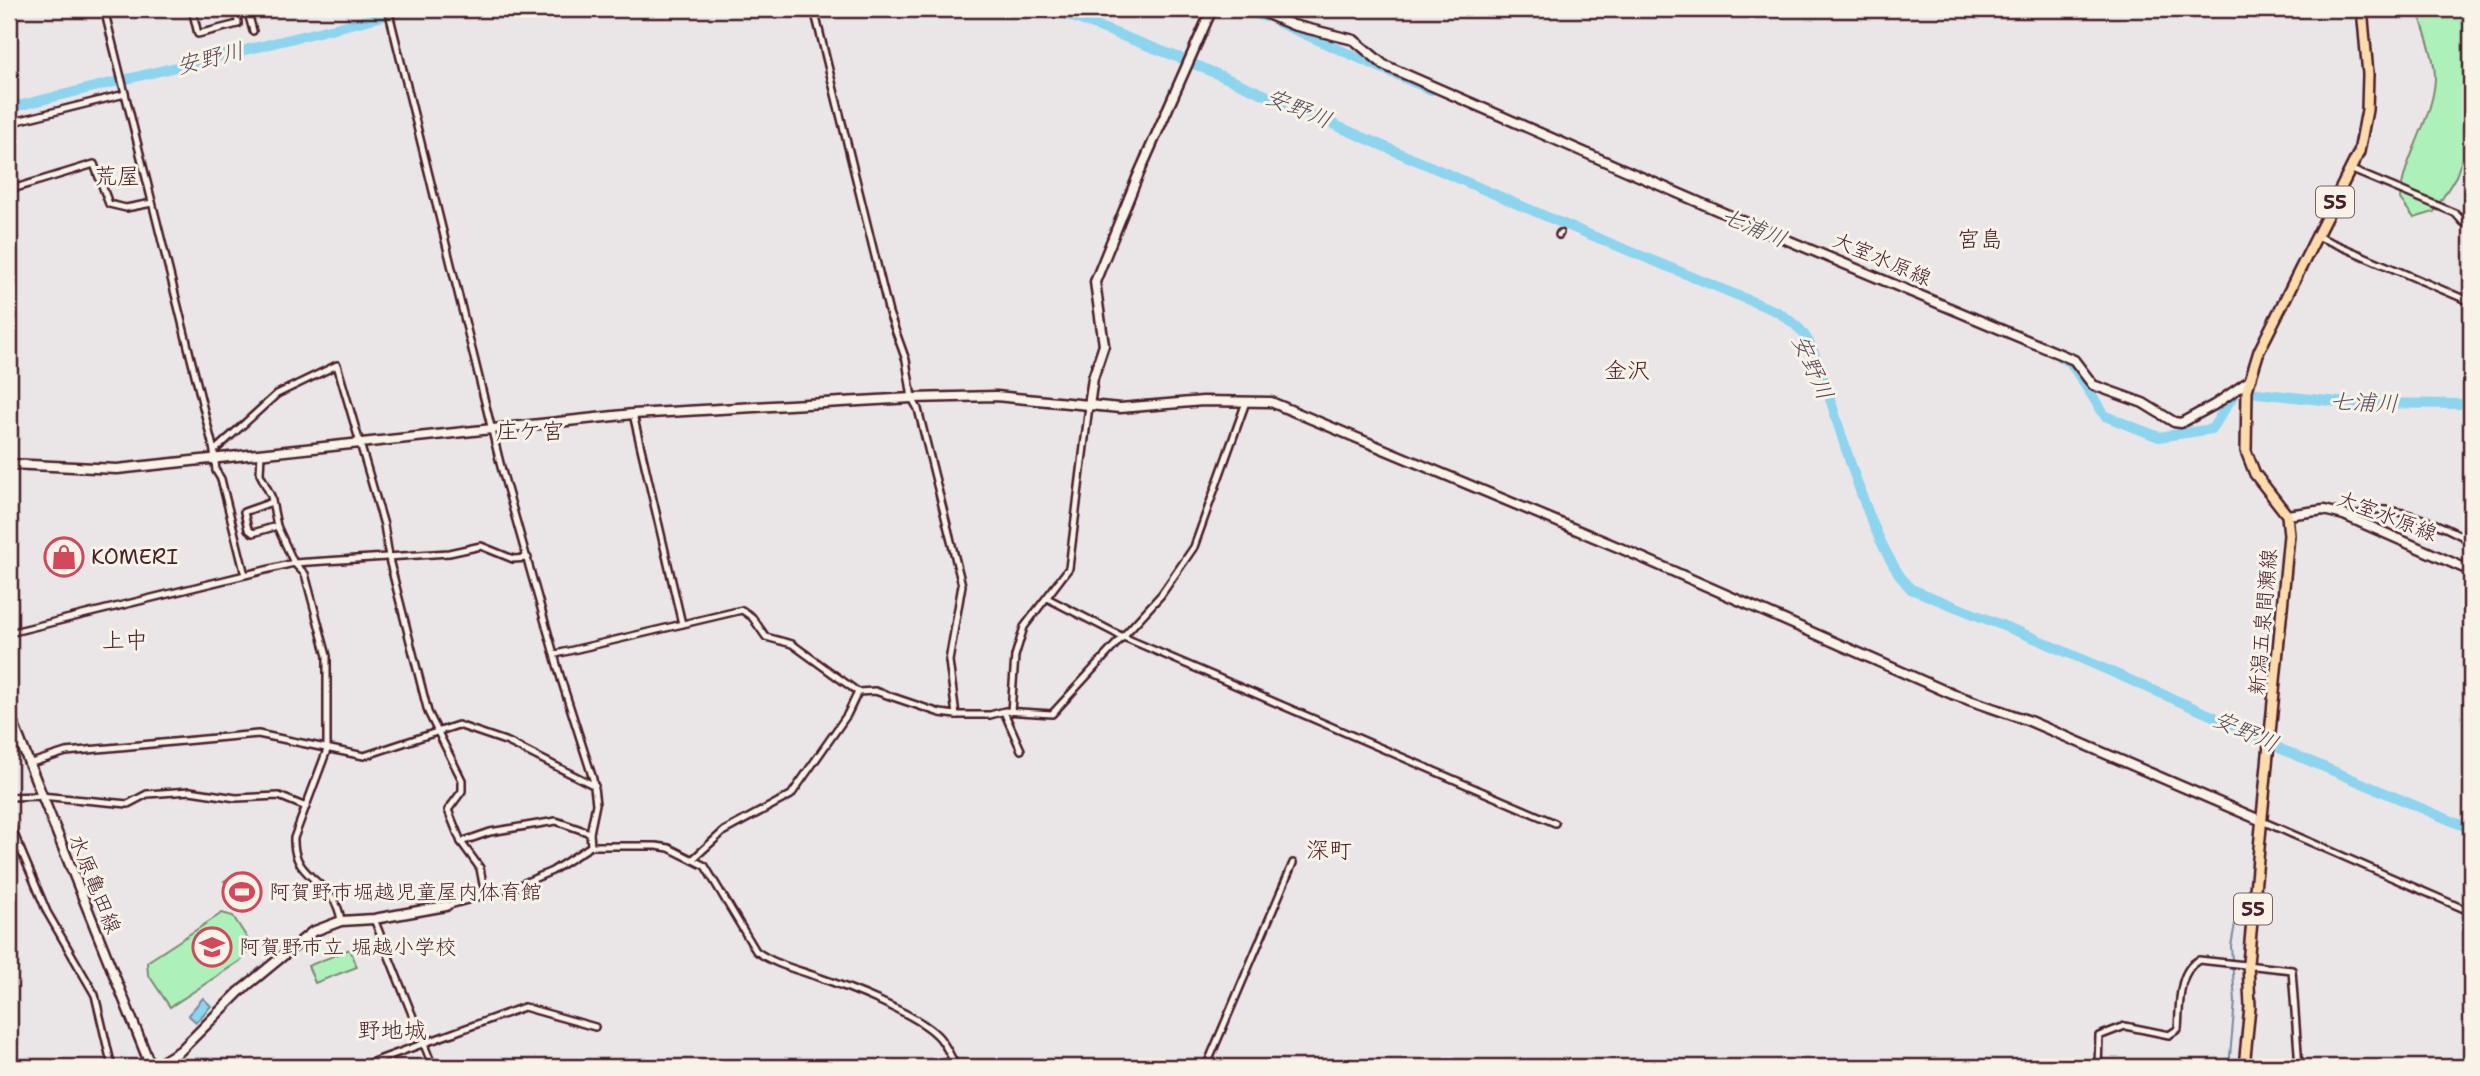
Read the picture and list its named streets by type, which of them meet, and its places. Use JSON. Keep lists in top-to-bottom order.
{
  "streets": {
    "main road": ["55", "新潟五泉間瀬線"],
    "street": ["大室水原線", "水原亀田線"]
  },
  "crossings": [
    ["55", "大室水原線"],
    ["55", "新潟五泉間瀬線"],
    ["大室水原線", "新潟五泉間瀬線"]
  ],
  "districts": [
    "荒屋",
    "宮島",
    "金沢",
    "庄ケ宮",
    "上中",
    "深町",
    "野地城"
  ],
  "water": ["安野川", "七浦川"],
  "places": {
    "shop": ["KOMERI"],
    "sports": ["阿賀野市堀越児童屋内体育館"],
    "school or university": ["阿賀野市立 堀越小学校"]
  }
}
